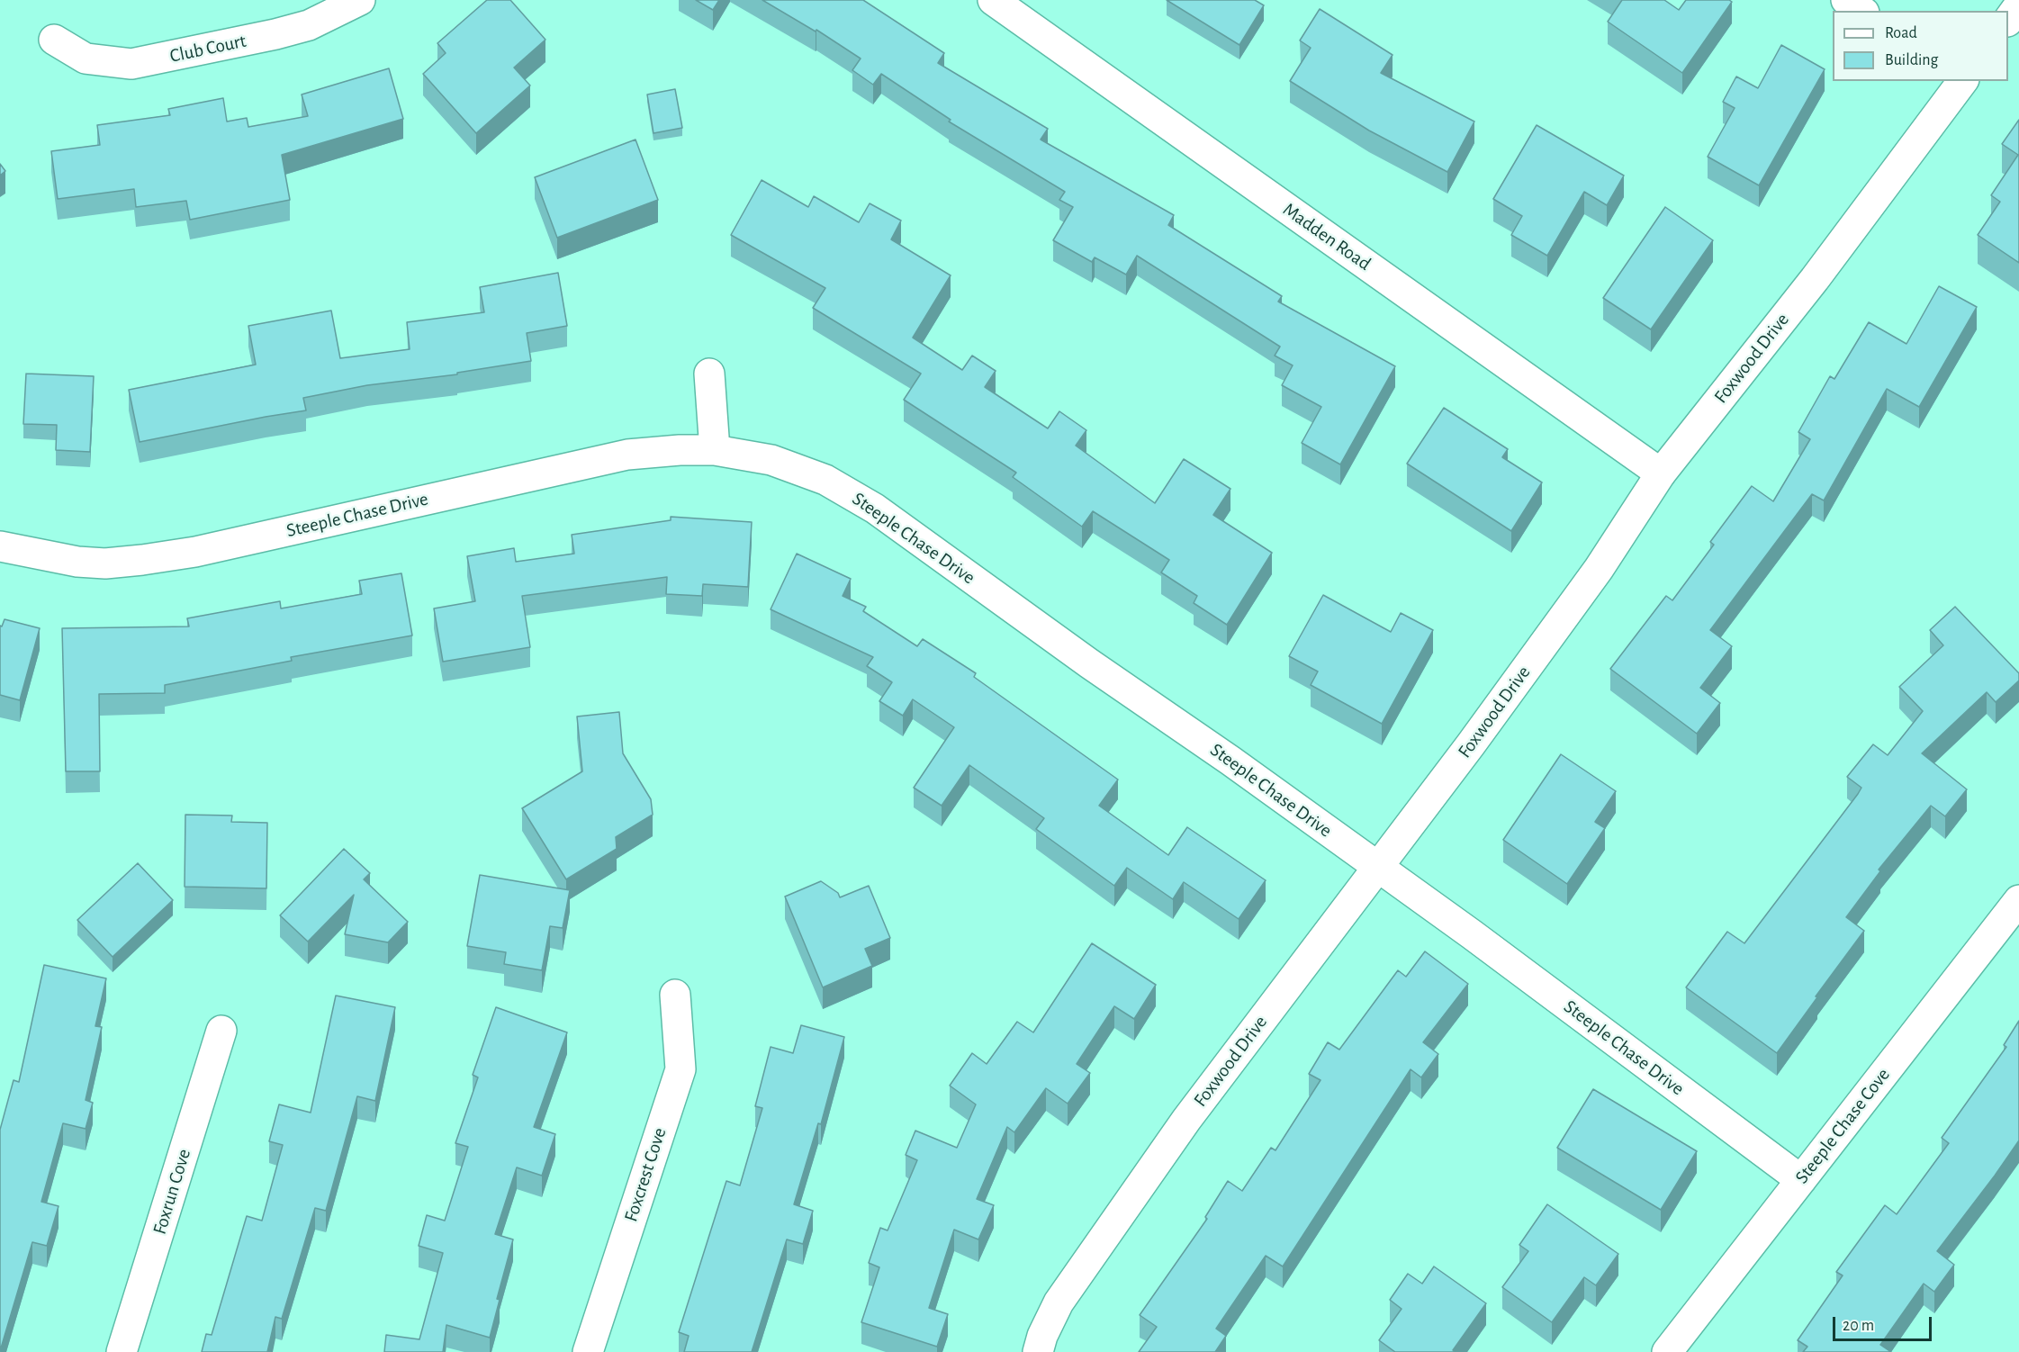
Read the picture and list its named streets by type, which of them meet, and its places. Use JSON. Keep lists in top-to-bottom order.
{
  "streets": {
    "street": [
      "Club Court",
      "Madden Road",
      "Foxwood Drive",
      "Steeple Chase Drive",
      "Steeple Chase Cove",
      "Foxcrest Cove",
      "Foxrun Cove"
    ]
  },
  "crossings": [
    ["Madden Road", "Foxwood Drive"],
    ["Foxwood Drive", "Steeple Chase Drive"],
    ["Steeple Chase Drive", "Steeple Chase Cove"]
  ],
  "legend": ["Road", "Building"],
  "scale_bar": "20 m"
}
